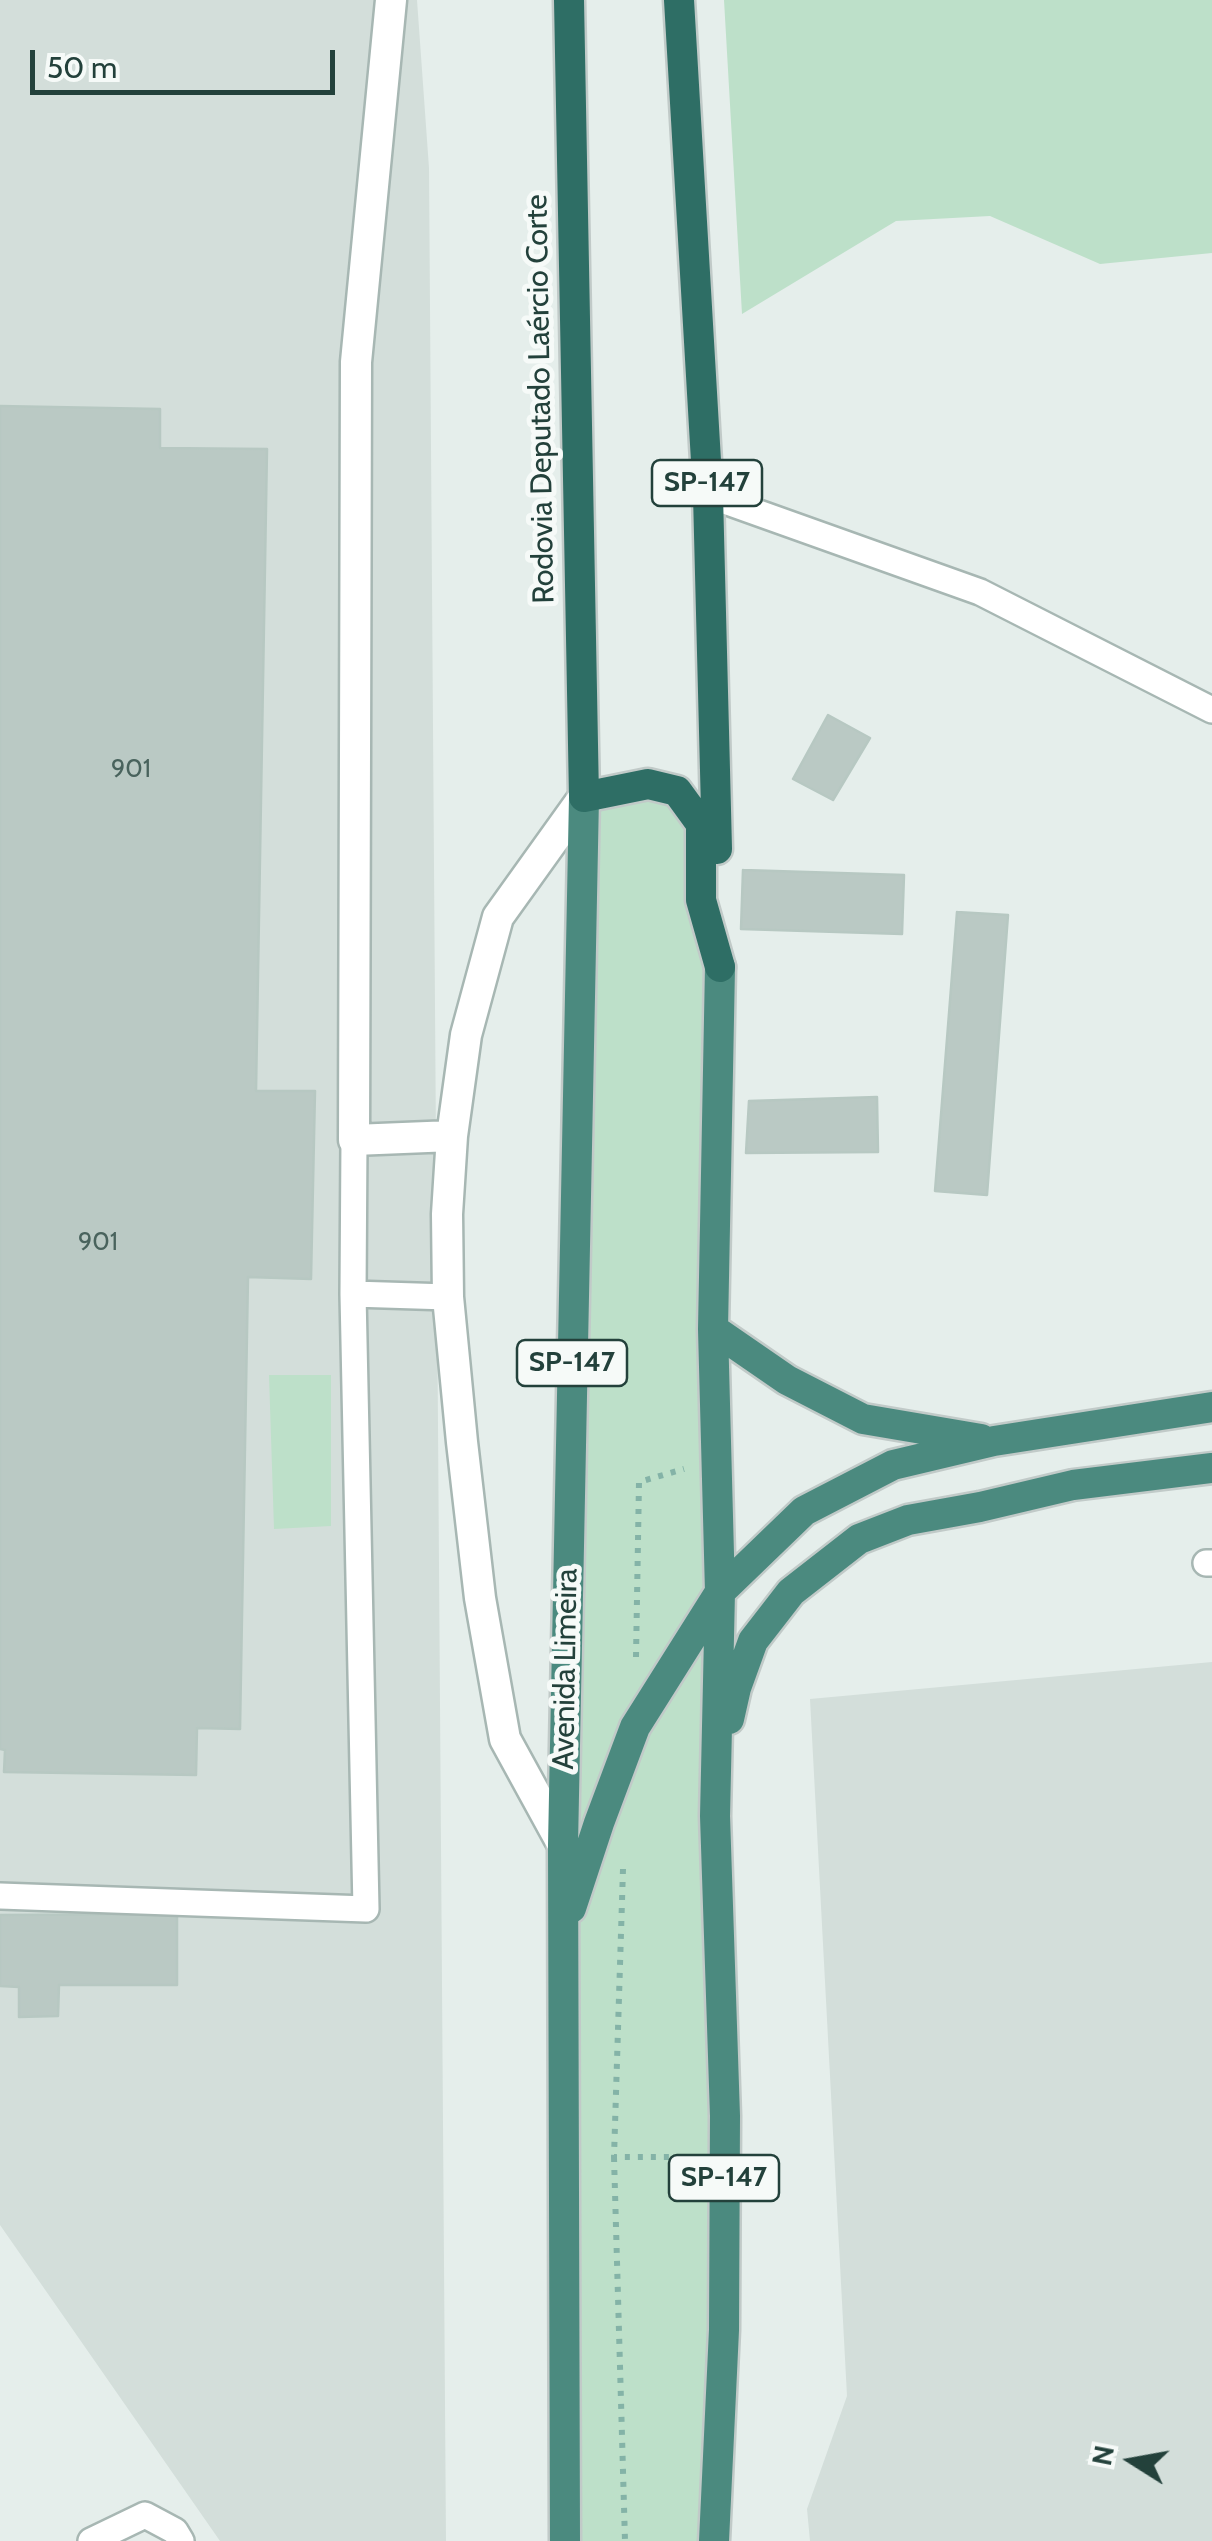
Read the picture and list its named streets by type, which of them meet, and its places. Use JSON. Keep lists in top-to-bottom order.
{
  "streets": {
    "highway": ["Rodovia Deputado Laércio Corte", "SP-147", "Avenida Limeira"]
  },
  "crossings": [
    ["Rodovia Deputado Laércio Corte", "Avenida Limeira"]
  ],
  "house_numbers": ["901", "901"],
  "scale_bar": "50 m",
  "north": "left"
}
